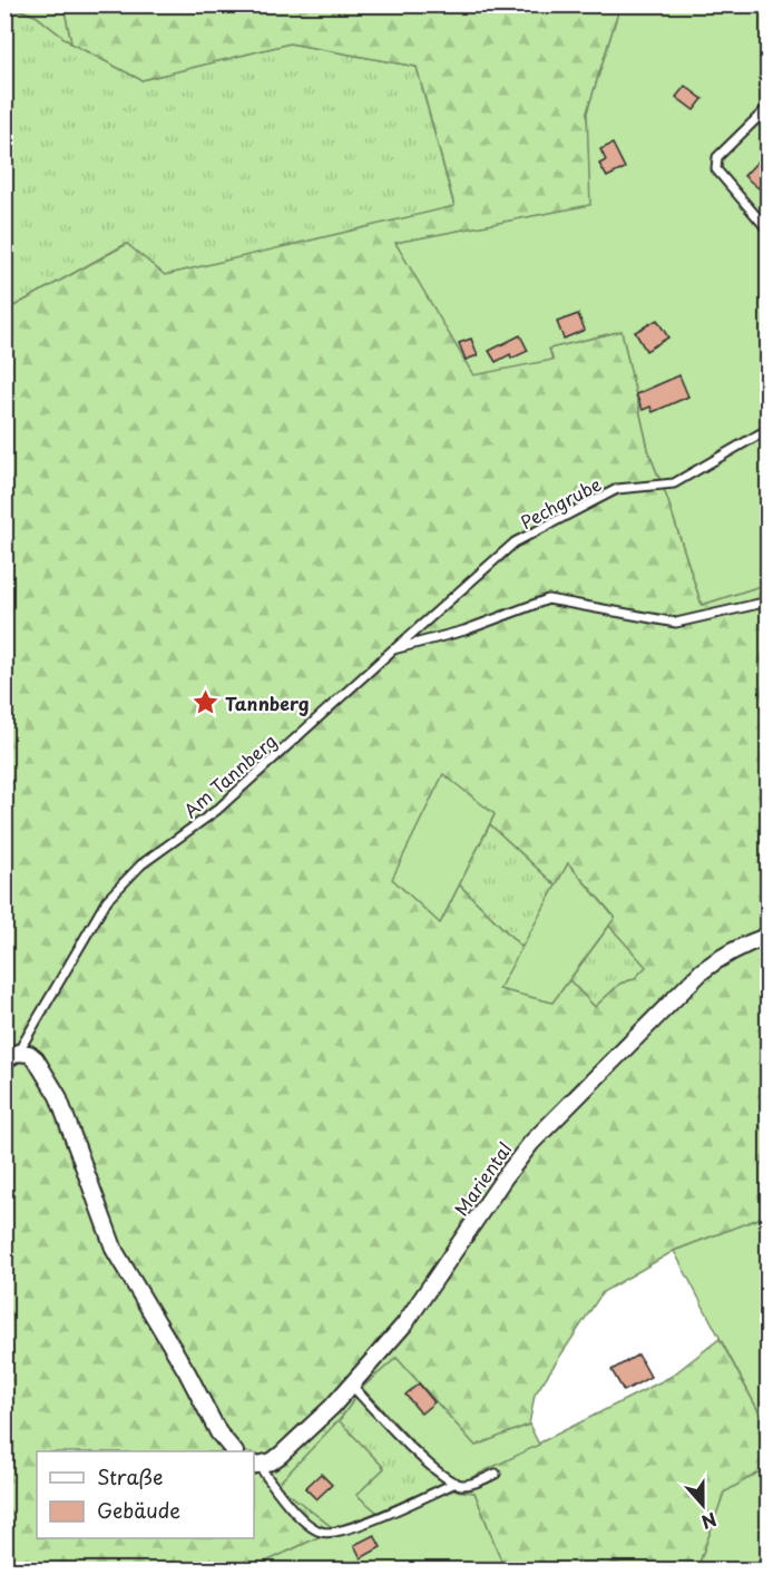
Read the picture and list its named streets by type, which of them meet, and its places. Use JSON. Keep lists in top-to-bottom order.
{
  "streets": {
    "street": ["Mariental"],
    "lane": ["Pechgrube", "Am Tannberg"]
  },
  "crossings": [
    ["Pechgrube", "Am Tannberg"]
  ],
  "places": {
    "place": ["Tannberg"]
  },
  "legend": ["Straße", "Gebäude"],
  "north": "bottom"
}
